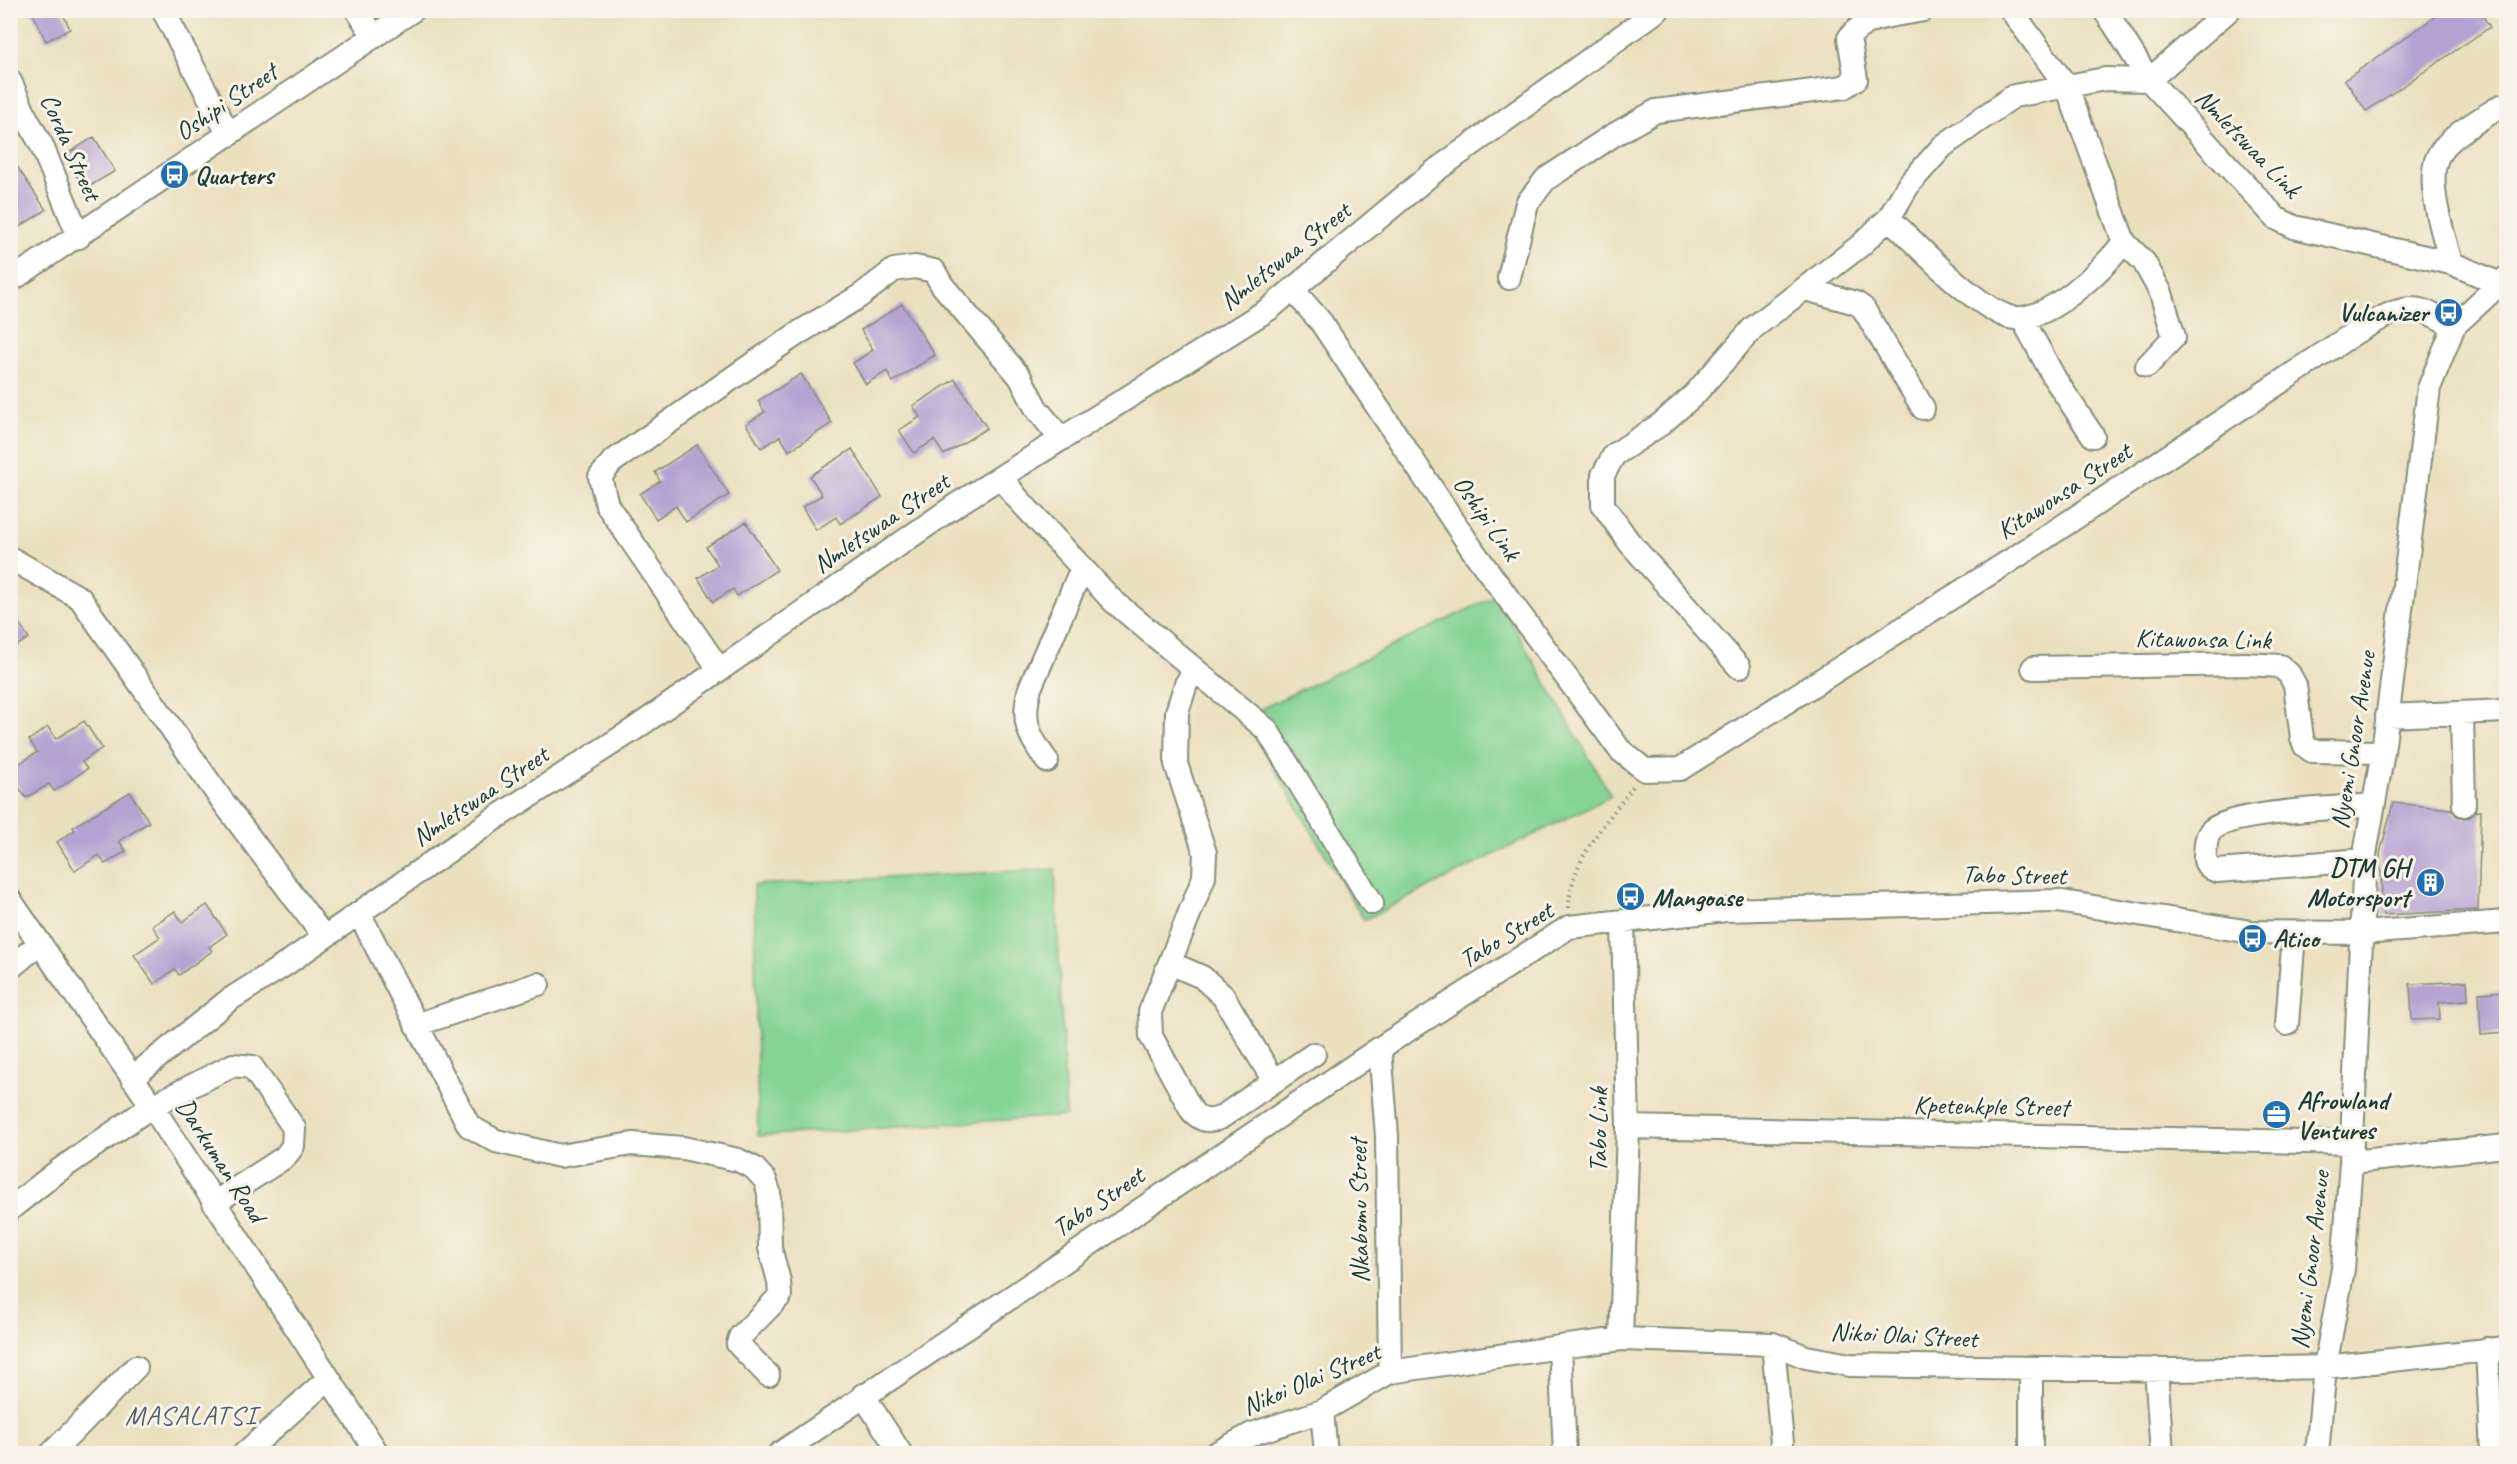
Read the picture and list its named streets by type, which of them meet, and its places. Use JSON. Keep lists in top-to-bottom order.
{
  "streets": {
    "street": [
      "Oshipi Street",
      "Nmletswaa Link",
      "Corda Street",
      "Nmletswaa Street",
      "Kitawonsa Street",
      "Oshipi Link",
      "Kitawonsa Link",
      "Nyemi Gnoor Avenue",
      "Tabo Street",
      "Kpetenkple Street",
      "Tabo Link",
      "Darkuman Road",
      "Nkabomu Street",
      "Nikoi Olai Street"
    ]
  },
  "crossings": [
    ["Oshipi Street", "Corda Street"],
    ["Nmletswaa Street", "Oshipi Link"],
    ["Nmletswaa Street", "Darkuman Road"],
    ["Kitawonsa Street", "Oshipi Link"],
    ["Kitawonsa Street", "Nyemi Gnoor Avenue"],
    ["Kitawonsa Link", "Nyemi Gnoor Avenue"],
    ["Nyemi Gnoor Avenue", "Tabo Street"],
    ["Nyemi Gnoor Avenue", "Kpetenkple Street"],
    ["Nyemi Gnoor Avenue", "Nikoi Olai Street"],
    ["Tabo Street", "Tabo Link"],
    ["Tabo Street", "Nkabomu Street"],
    ["Kpetenkple Street", "Tabo Link"],
    ["Tabo Link", "Nikoi Olai Street"],
    ["Nkabomu Street", "Nikoi Olai Street"]
  ],
  "districts": ["MASALATSI"],
  "places": {
    "bus stop": [
      "Quarters",
      "Vulcanizer",
      "Mangoase",
      "Atico"
    ],
    "building": ["DTM GH Motorsport"],
    "office": ["Afrowland Ventures"]
  }
}
